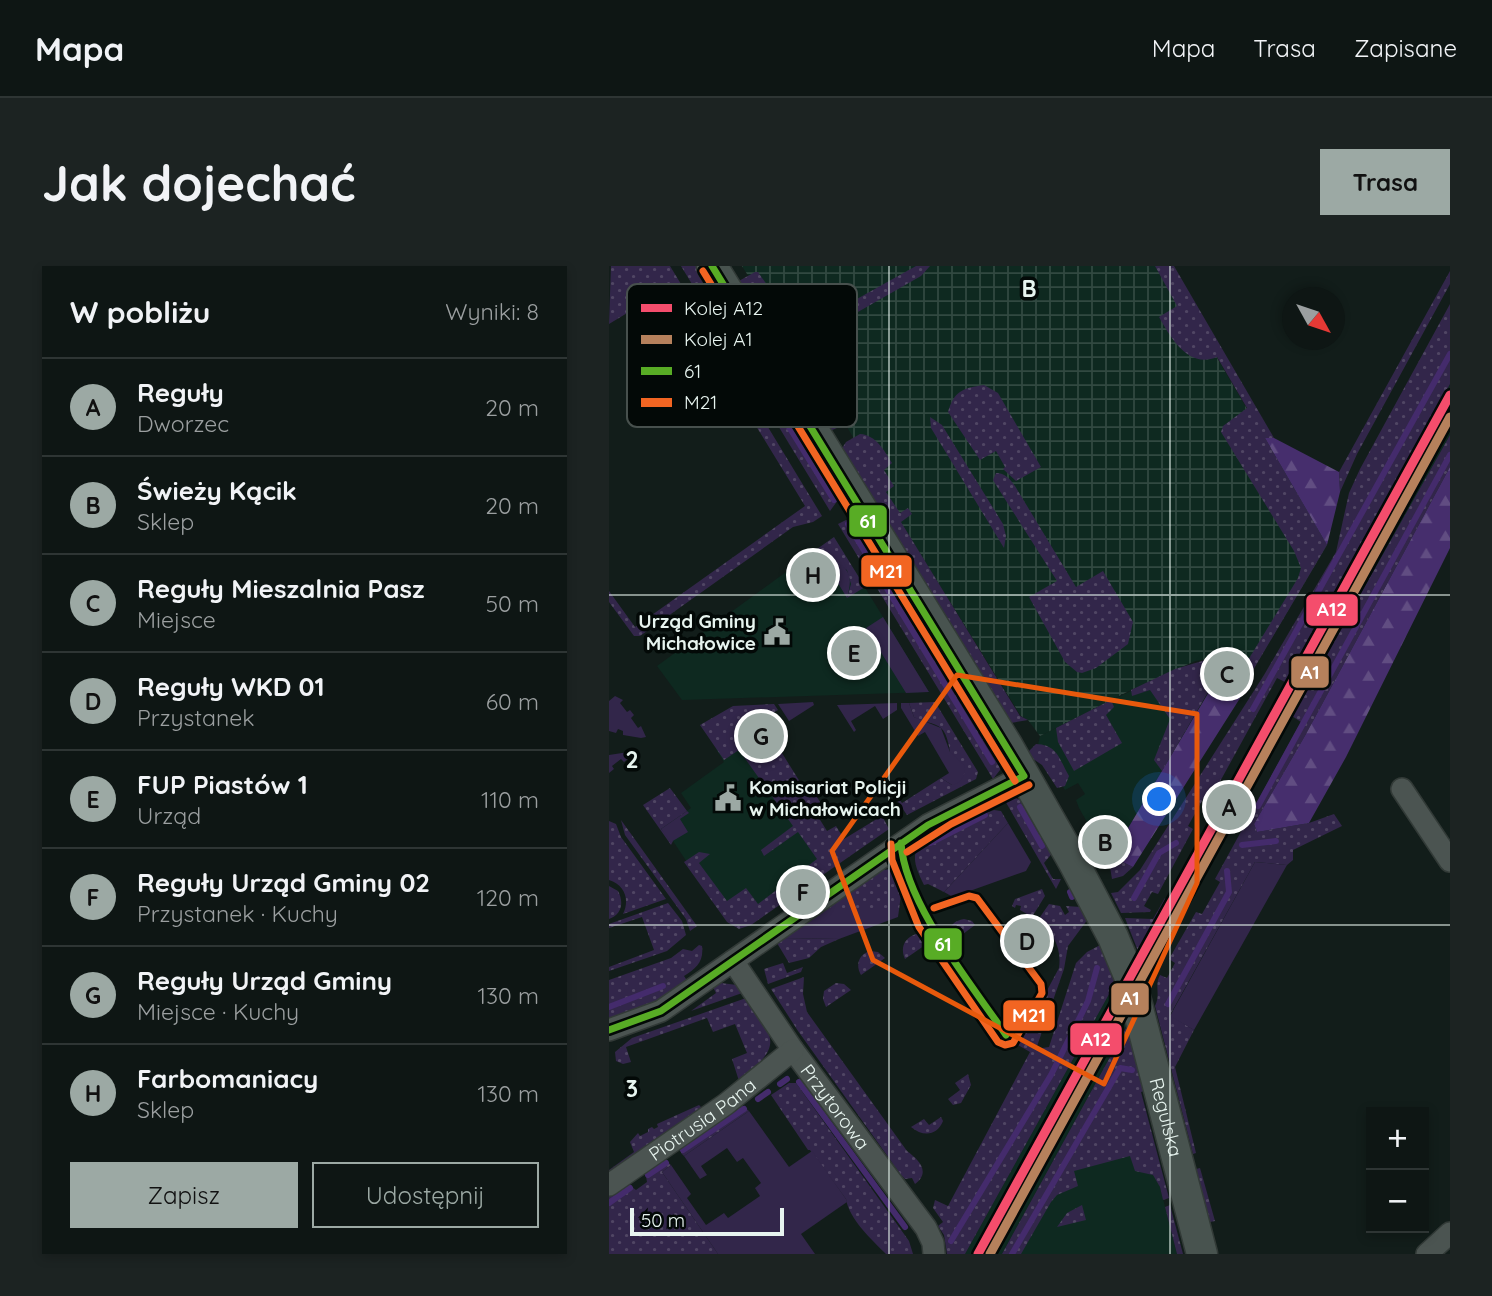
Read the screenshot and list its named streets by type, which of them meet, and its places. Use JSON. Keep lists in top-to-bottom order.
{
  "streets": {
    "street": ["Przytorowa", "Regulska", "Piotrusia Pana"]
  },
  "crossings": [
    ["Przytorowa", "Piotrusia Pana"]
  ],
  "places": {
    "public building": ["Urząd Gminy Michałowice", "Komisariat Policji w Michałowicach"]
  },
  "lines": [
    "transit line 61",
    "transit line M21",
    "rail line A12",
    "rail line A1"
  ],
  "legend": [
    "Kolej A12",
    "Kolej A1",
    "61",
    "M21"
  ],
  "scale_bar": "50 m",
  "north": "bottom right",
  "page": {
    "header": "Mapa",
    "nav": ["Mapa", "Trasa", "Zapisane"],
    "buttons": [
      "Trasa",
      ["Zapisz", "Udostępnij"]
    ],
    "title": "Jak dojechać",
    "heading": ["W pobliżu", "Wyniki: 8"],
    "list": [
      {
        "mark": "A",
        "name": "Reguły",
        "note": "Dworzec",
        "value": "20 m"
      },
      {
        "mark": "B",
        "name": "Świeży Kącik",
        "note": "Sklep",
        "value": "20 m"
      },
      {
        "mark": "C",
        "name": "Reguły Mieszalnia Pasz",
        "note": "Miejsce",
        "value": "50 m"
      },
      {
        "mark": "D",
        "name": "Reguły WKD 01",
        "note": "Przystanek",
        "value": "60 m"
      },
      {
        "mark": "E",
        "name": "FUP Piastów 1",
        "note": "Urząd",
        "value": "110 m"
      },
      {
        "mark": "F",
        "name": "Reguły Urząd Gminy 02",
        "note": "Przystanek · Kuchy",
        "value": "120 m"
      },
      {
        "mark": "G",
        "name": "Reguły Urząd Gminy",
        "note": "Miejsce · Kuchy",
        "value": "130 m"
      },
      {
        "mark": "H",
        "name": "Farbomaniacy",
        "note": "Sklep",
        "value": "130 m"
      }
    ],
    "pins": [
      "H",
      "E",
      "C",
      "G",
      "A",
      "B",
      "F",
      "D"
    ],
    "map_buttons": ["+", "−"],
    "scale": "50 m"
  },
  "grid": {
    "columns": ["B"],
    "rows": ["2", "3"]
  }
}
